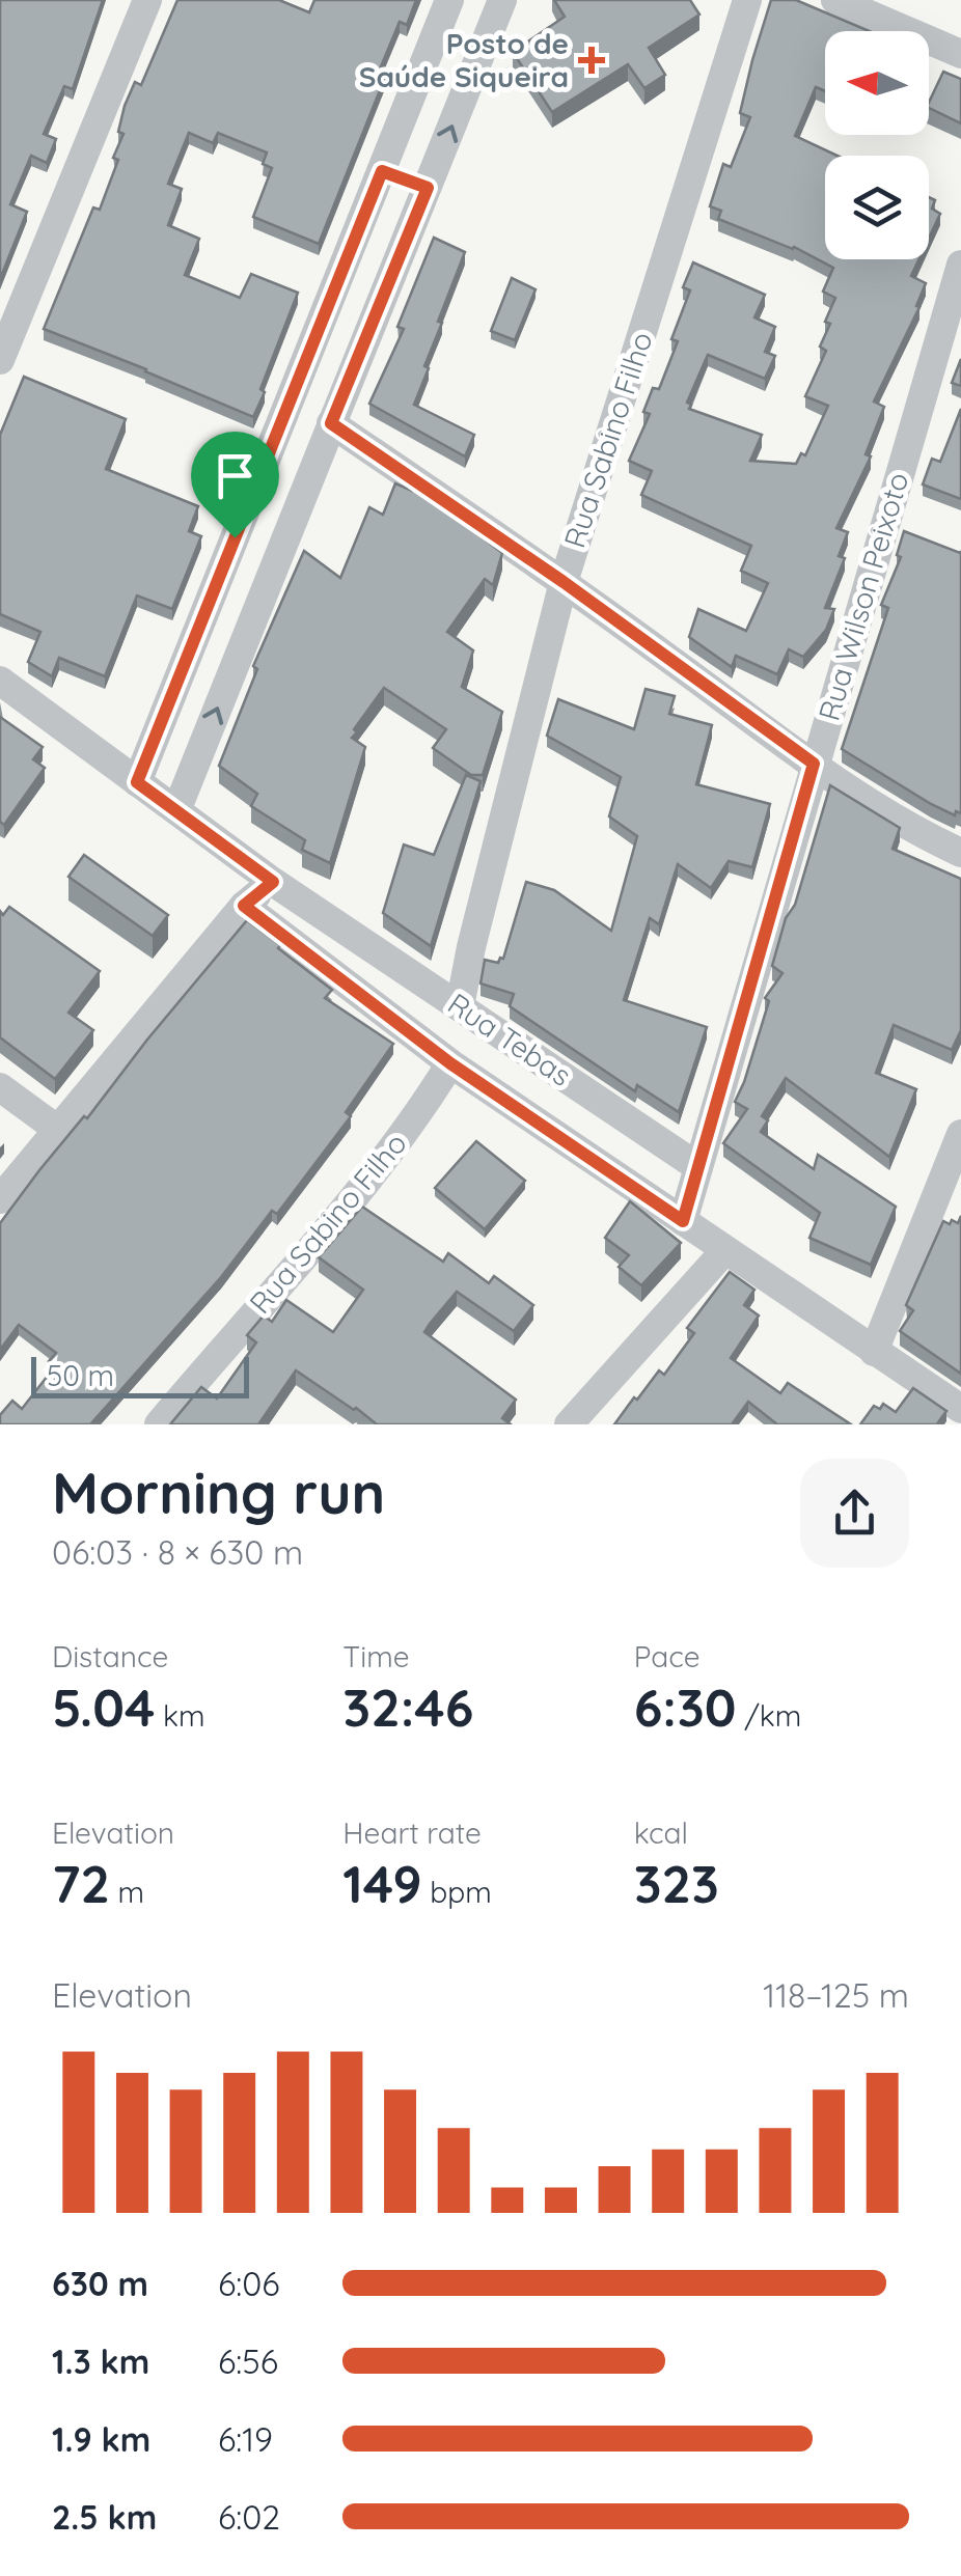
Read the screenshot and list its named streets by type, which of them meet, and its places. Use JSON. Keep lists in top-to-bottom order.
{
  "streets": {
    "street": ["Rua Sabino Filho", "Rua Wilson Peixoto", "Rua Tebas"]
  },
  "crossings": [
    ["Rua Sabino Filho", "Rua Tebas"],
    ["Rua Wilson Peixoto", "Rua Tebas"]
  ],
  "places": {
    "health": ["Posto de Saúde Siqueira"]
  },
  "scale_bar": "50 m",
  "north": "left",
  "page": {
    "scale": "50 m",
    "heading": ["Morning run", "06:03 · 8 × 630 m"],
    "stats": [
      ["Distance", "5.04 km"],
      ["Time", "32:46"],
      ["Pace", "6:30 /km"],
      ["Elevation", "72 m"],
      ["Heart rate", "149 bpm"],
      ["kcal", "323"]
    ],
    "chart": ["Elevation", "118–125 m"],
    "list": [
      {
        "name": "630 m",
        "note": "6:06"
      },
      {
        "name": "1.3 km",
        "note": "6:56"
      },
      {
        "name": "1.9 km",
        "note": "6:19"
      },
      {
        "name": "2.5 km",
        "note": "6:02"
      }
    ]
  }
}
